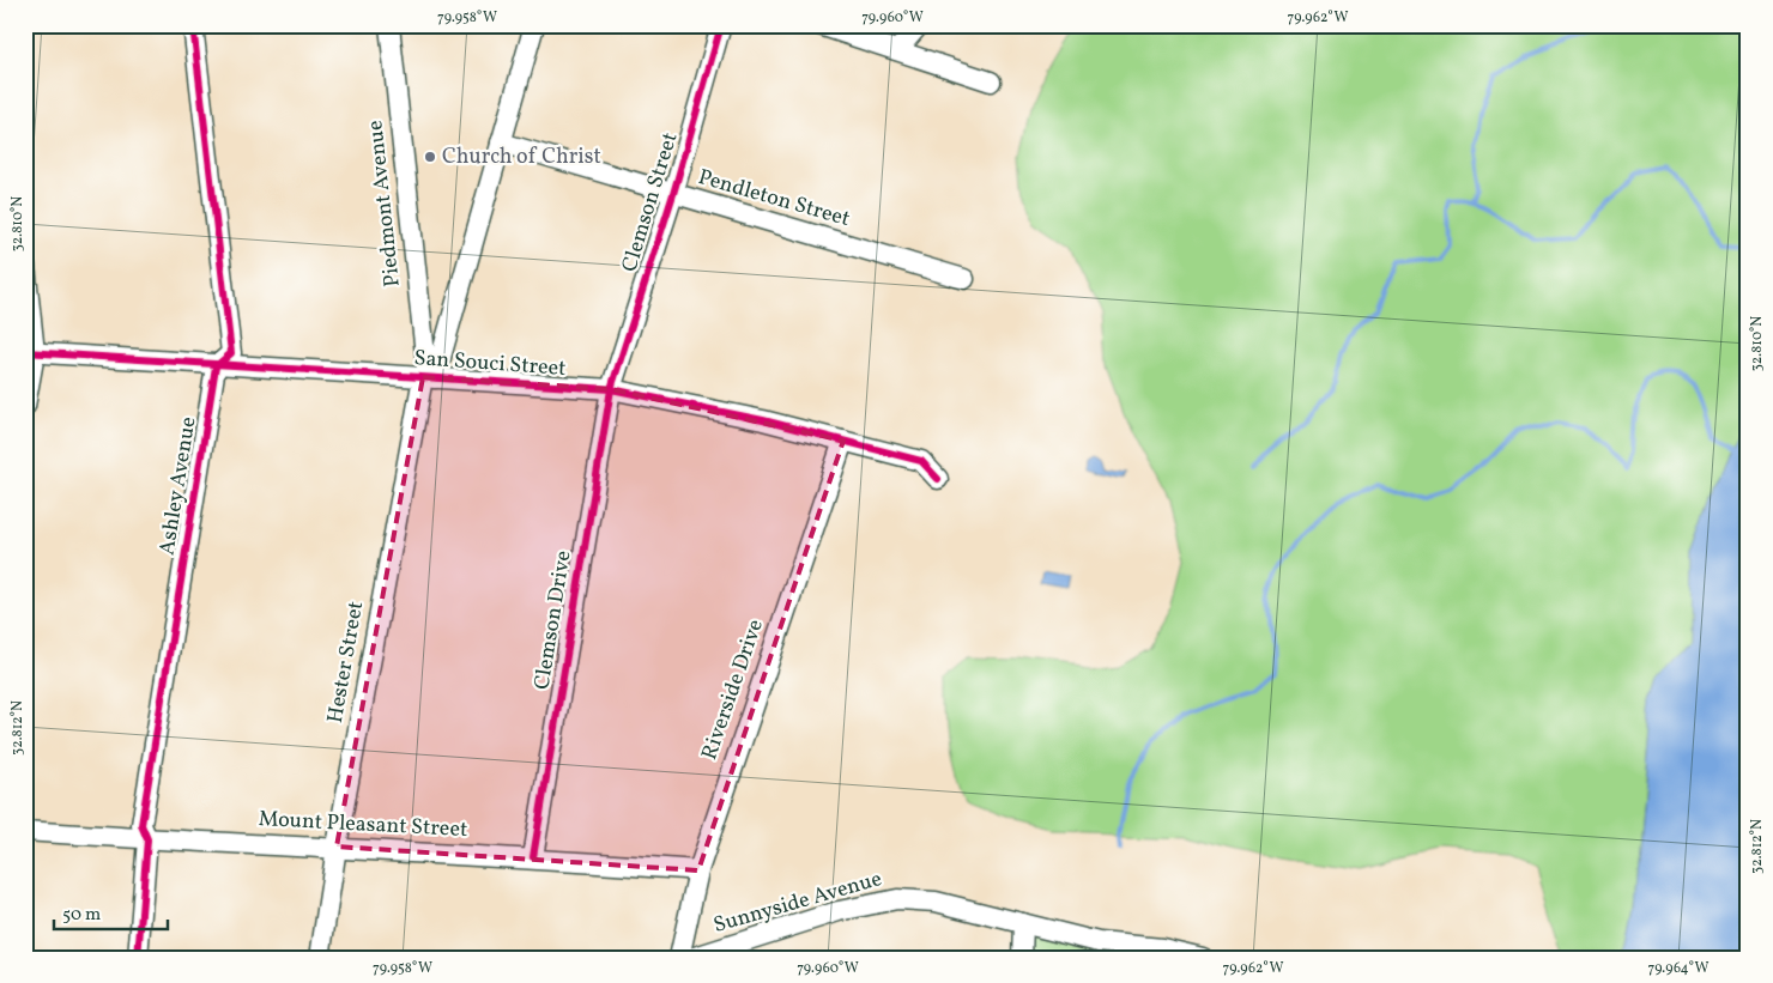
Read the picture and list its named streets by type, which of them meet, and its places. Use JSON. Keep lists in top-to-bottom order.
{
  "streets": {
    "street": [
      "Pendleton Street",
      "Clemson Street",
      "Piedmont Avenue",
      "San Souci Street",
      "Ashley Avenue",
      "Clemson Drive",
      "Hester Street",
      "Riverside Drive",
      "Mount Pleasant Street",
      "Sunnyside Avenue"
    ]
  },
  "crossings": [
    ["Pendleton Street", "Clemson Street"],
    ["Pendleton Street", "Hester Street"],
    ["Clemson Street", "San Souci Street"],
    ["Clemson Street", "Clemson Drive"],
    ["Piedmont Avenue", "San Souci Street"],
    ["Piedmont Avenue", "Hester Street"],
    ["San Souci Street", "Ashley Avenue"],
    ["San Souci Street", "Clemson Drive"],
    ["San Souci Street", "Hester Street"],
    ["San Souci Street", "Riverside Drive"],
    ["Ashley Avenue", "Mount Pleasant Street"],
    ["Clemson Drive", "Mount Pleasant Street"],
    ["Hester Street", "Mount Pleasant Street"],
    ["Riverside Drive", "Mount Pleasant Street"]
  ],
  "places": ["Church of Christ"],
  "scale_bar": "50 m",
  "coordinates": [
    "79.958°W",
    "79.960°W",
    "79.962°W",
    "32.810°N",
    "32.812°N",
    "79.964°W"
  ]
}
